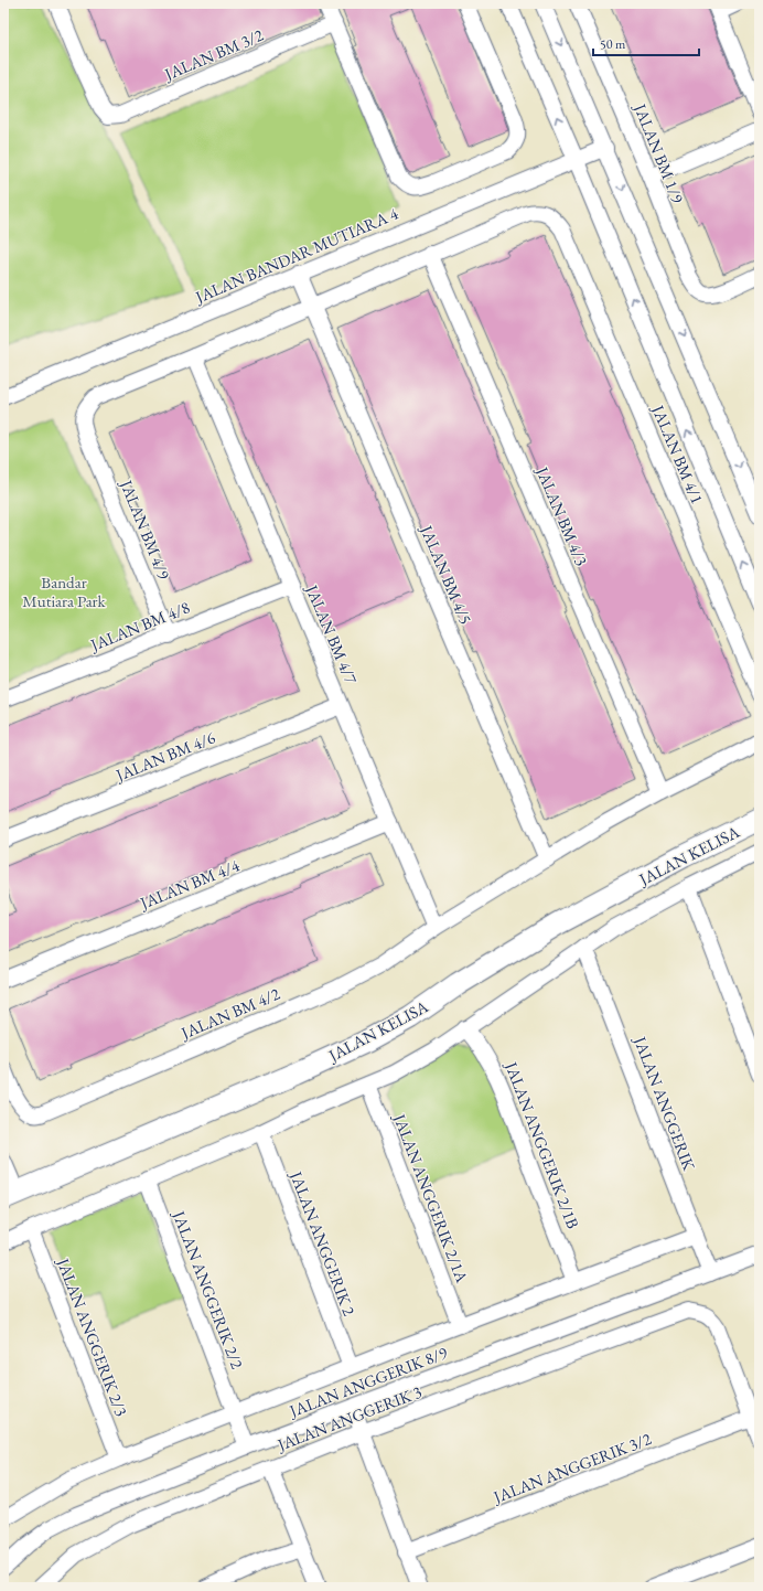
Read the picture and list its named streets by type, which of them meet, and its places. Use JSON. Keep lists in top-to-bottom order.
{
  "streets": {
    "main road": ["JALAN KELISA"],
    "street": [
      "JALAN BM 3/2",
      "JALAN BM 1/9",
      "JALAN BANDAR MUTIARA 4",
      "JALAN BM 4/1",
      "JALAN BM 4/3",
      "JALAN BM 4/9",
      "JALAN BM 4/5",
      "JALAN BM 4/8",
      "JALAN BM 4/7",
      "JALAN BM 4/6",
      "JALAN BM 4/4",
      "JALAN BM 4/2",
      "JALAN ANGGERIK",
      "JALAN ANGGERIK 2/1B",
      "JALAN ANGGERIK 2/1A",
      "JALAN ANGGERIK 2",
      "JALAN ANGGERIK 2/2",
      "JALAN ANGGERIK 2/3",
      "JALAN ANGGERIK 8/9",
      "JALAN ANGGERIK 3",
      "JALAN ANGGERIK 3/2"
    ]
  },
  "crossings": [
    ["JALAN BANDAR MUTIARA 4", "JALAN BM 4/5"],
    ["JALAN BM 4/1", "JALAN BM 4/9"],
    ["JALAN BM 4/3", "JALAN BM 4/9"],
    ["JALAN BM 4/3", "JALAN BM 4/2"],
    ["JALAN BM 4/9", "JALAN BM 4/5"],
    ["JALAN BM 4/9", "JALAN BM 4/8"],
    ["JALAN BM 4/9", "JALAN BM 4/7"],
    ["JALAN BM 4/5", "JALAN BM 4/2"],
    ["JALAN BM 4/8", "JALAN BM 4/7"],
    ["JALAN BM 4/7", "JALAN BM 4/6"],
    ["JALAN BM 4/7", "JALAN BM 4/4"],
    ["JALAN BM 4/7", "JALAN BM 4/2"],
    ["JALAN ANGGERIK", "JALAN ANGGERIK 8/9"],
    ["JALAN ANGGERIK 2/2", "JALAN ANGGERIK 8/9"],
    ["JALAN ANGGERIK 3", "JALAN ANGGERIK 3/2"]
  ],
  "parks": ["Bandar Mutiara Park"],
  "scale_bar": "50 m"
}
